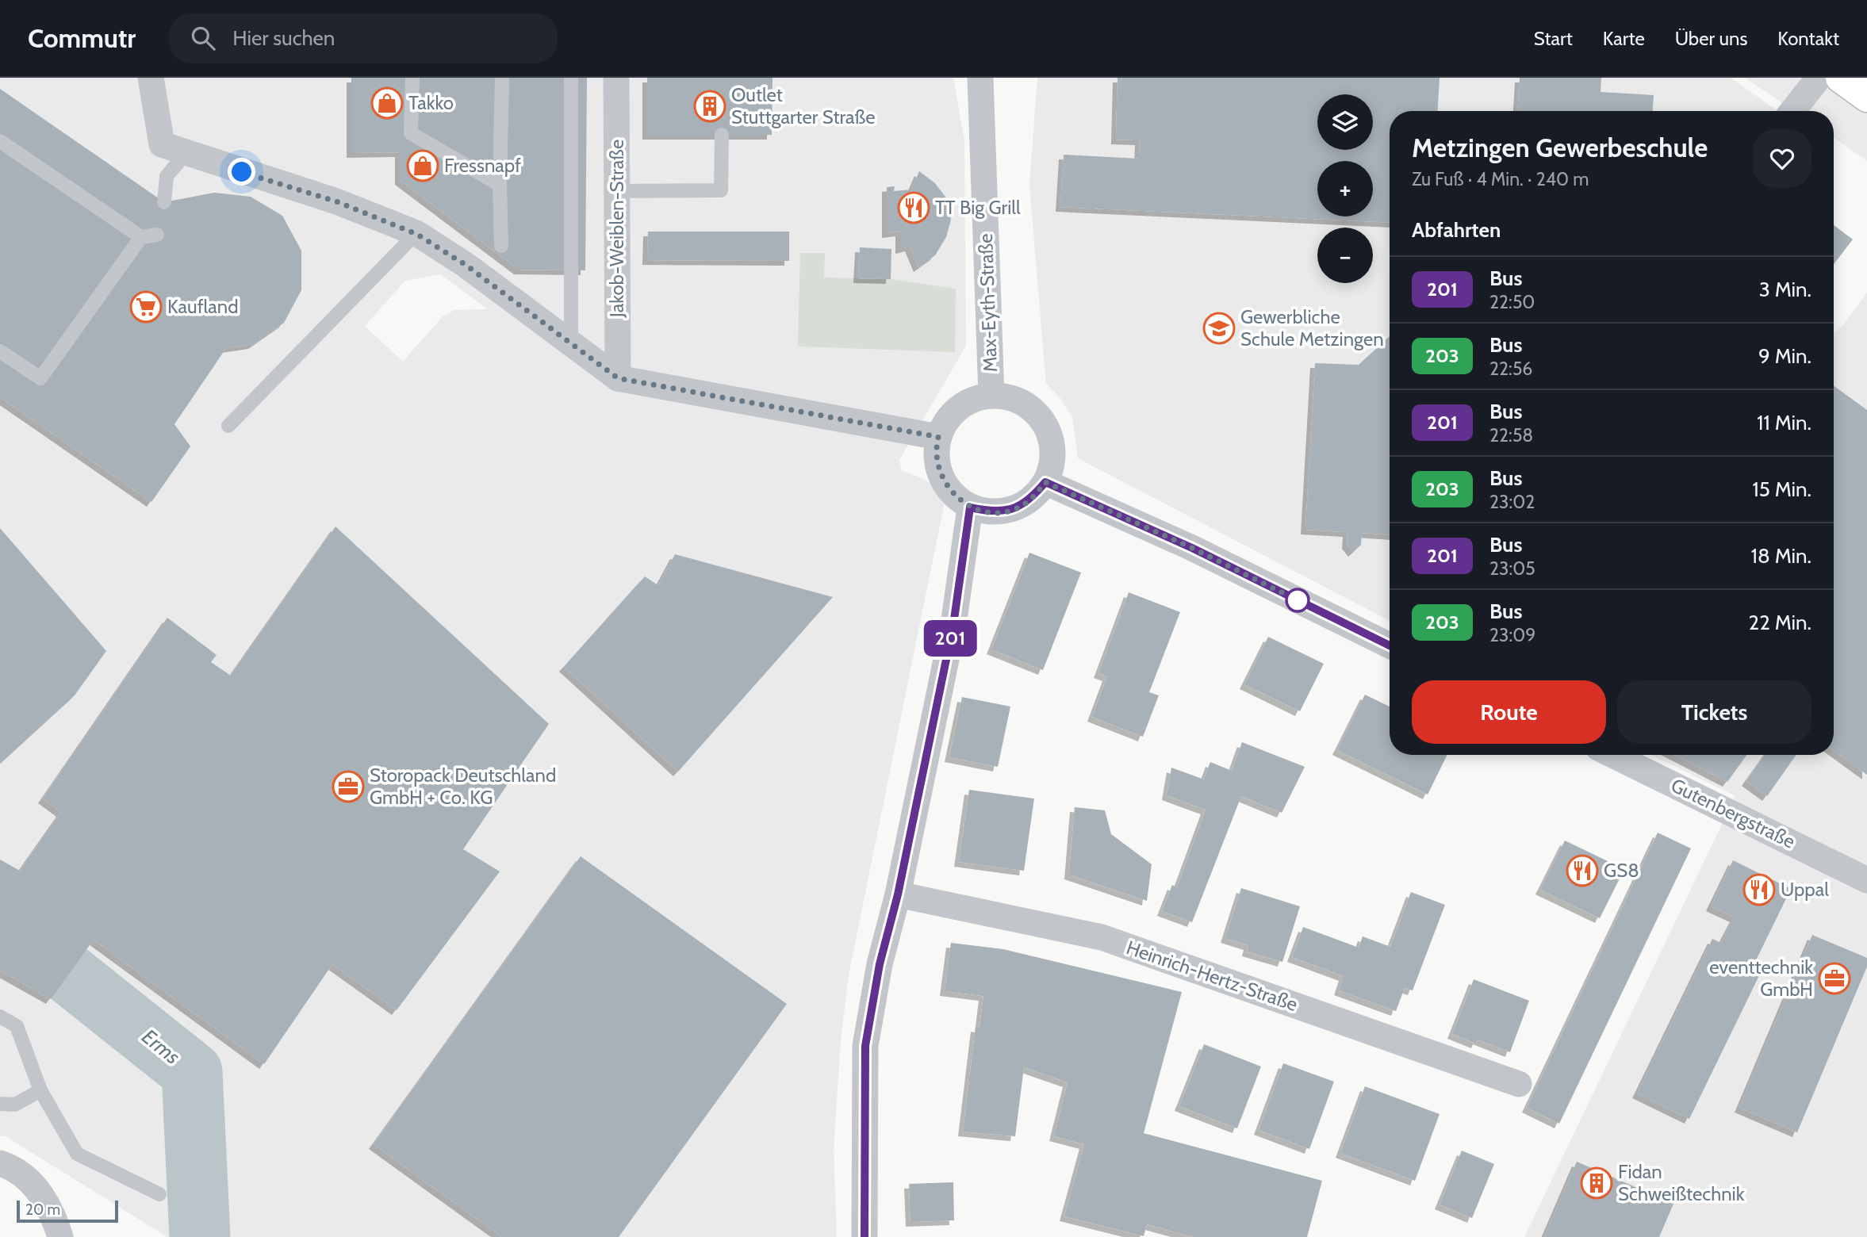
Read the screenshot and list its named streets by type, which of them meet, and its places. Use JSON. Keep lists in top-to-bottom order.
{
  "streets": {
    "street": [
      "Jakob-Weiblen-Straße",
      "Max-Eyth-Straße",
      "Gutenbergstraße",
      "Heinrich-Hertz-Straße"
    ]
  },
  "water": ["Erms"],
  "places": {
    "shop": ["Takko", "Fressnapf"],
    "building": ["Outlet Stuttgarter Straße", "Fidan Schweißtechnik"],
    "restaurant": ["TT Big Grill", "GS8", "Uppal"],
    "supermarket": ["Kaufland"],
    "school or university": ["Gewerbliche Schule Metzingen"],
    "office": ["Storopack Deutschland GmbH + Co. KG", "eventtechnik GmbH"]
  },
  "lines": ["bus line 201"],
  "scale_bar": "20 m",
  "page": {
    "header": "Commutr",
    "search": "Hier suchen",
    "nav": [
      "Start",
      "Karte",
      "Über uns",
      "Kontakt"
    ],
    "on_map": "201",
    "map_buttons": ["+", "−"],
    "heading": [
      ["Metzingen Gewerbeschule", "Zu Fuß · 4 Min. · 240 m"],
      "Abfahrten"
    ],
    "list": [
      {
        "mark": "201",
        "name": "Bus",
        "note": "22:50",
        "value": "3 Min."
      },
      {
        "mark": "203",
        "name": "Bus",
        "note": "22:56",
        "value": "9 Min."
      },
      {
        "mark": "201",
        "name": "Bus",
        "note": "22:58",
        "value": "11 Min."
      },
      {
        "mark": "203",
        "name": "Bus",
        "note": "23:02",
        "value": "15 Min."
      },
      {
        "mark": "201",
        "name": "Bus",
        "note": "23:05",
        "value": "18 Min."
      },
      {
        "mark": "203",
        "name": "Bus",
        "note": "23:09",
        "value": "22 Min."
      }
    ],
    "buttons": ["Route", "Tickets"],
    "scale": "20 m"
  }
}
